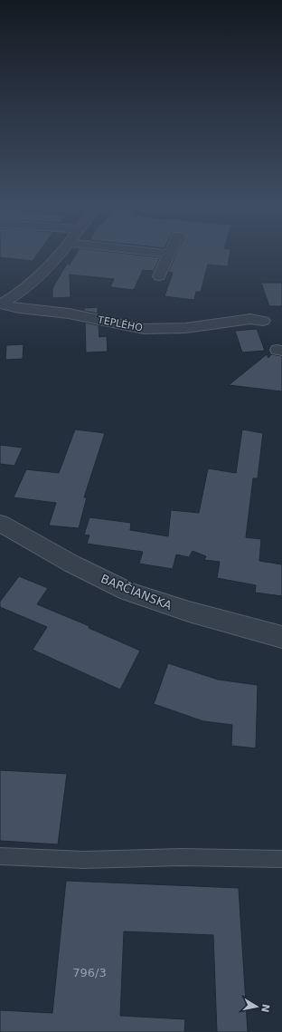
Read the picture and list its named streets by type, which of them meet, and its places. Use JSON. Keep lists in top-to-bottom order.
{
  "streets": {
    "street": ["TEPLÉHO", "BARČIANSKA"]
  },
  "house_numbers": ["796/3"],
  "north": "right"
}
